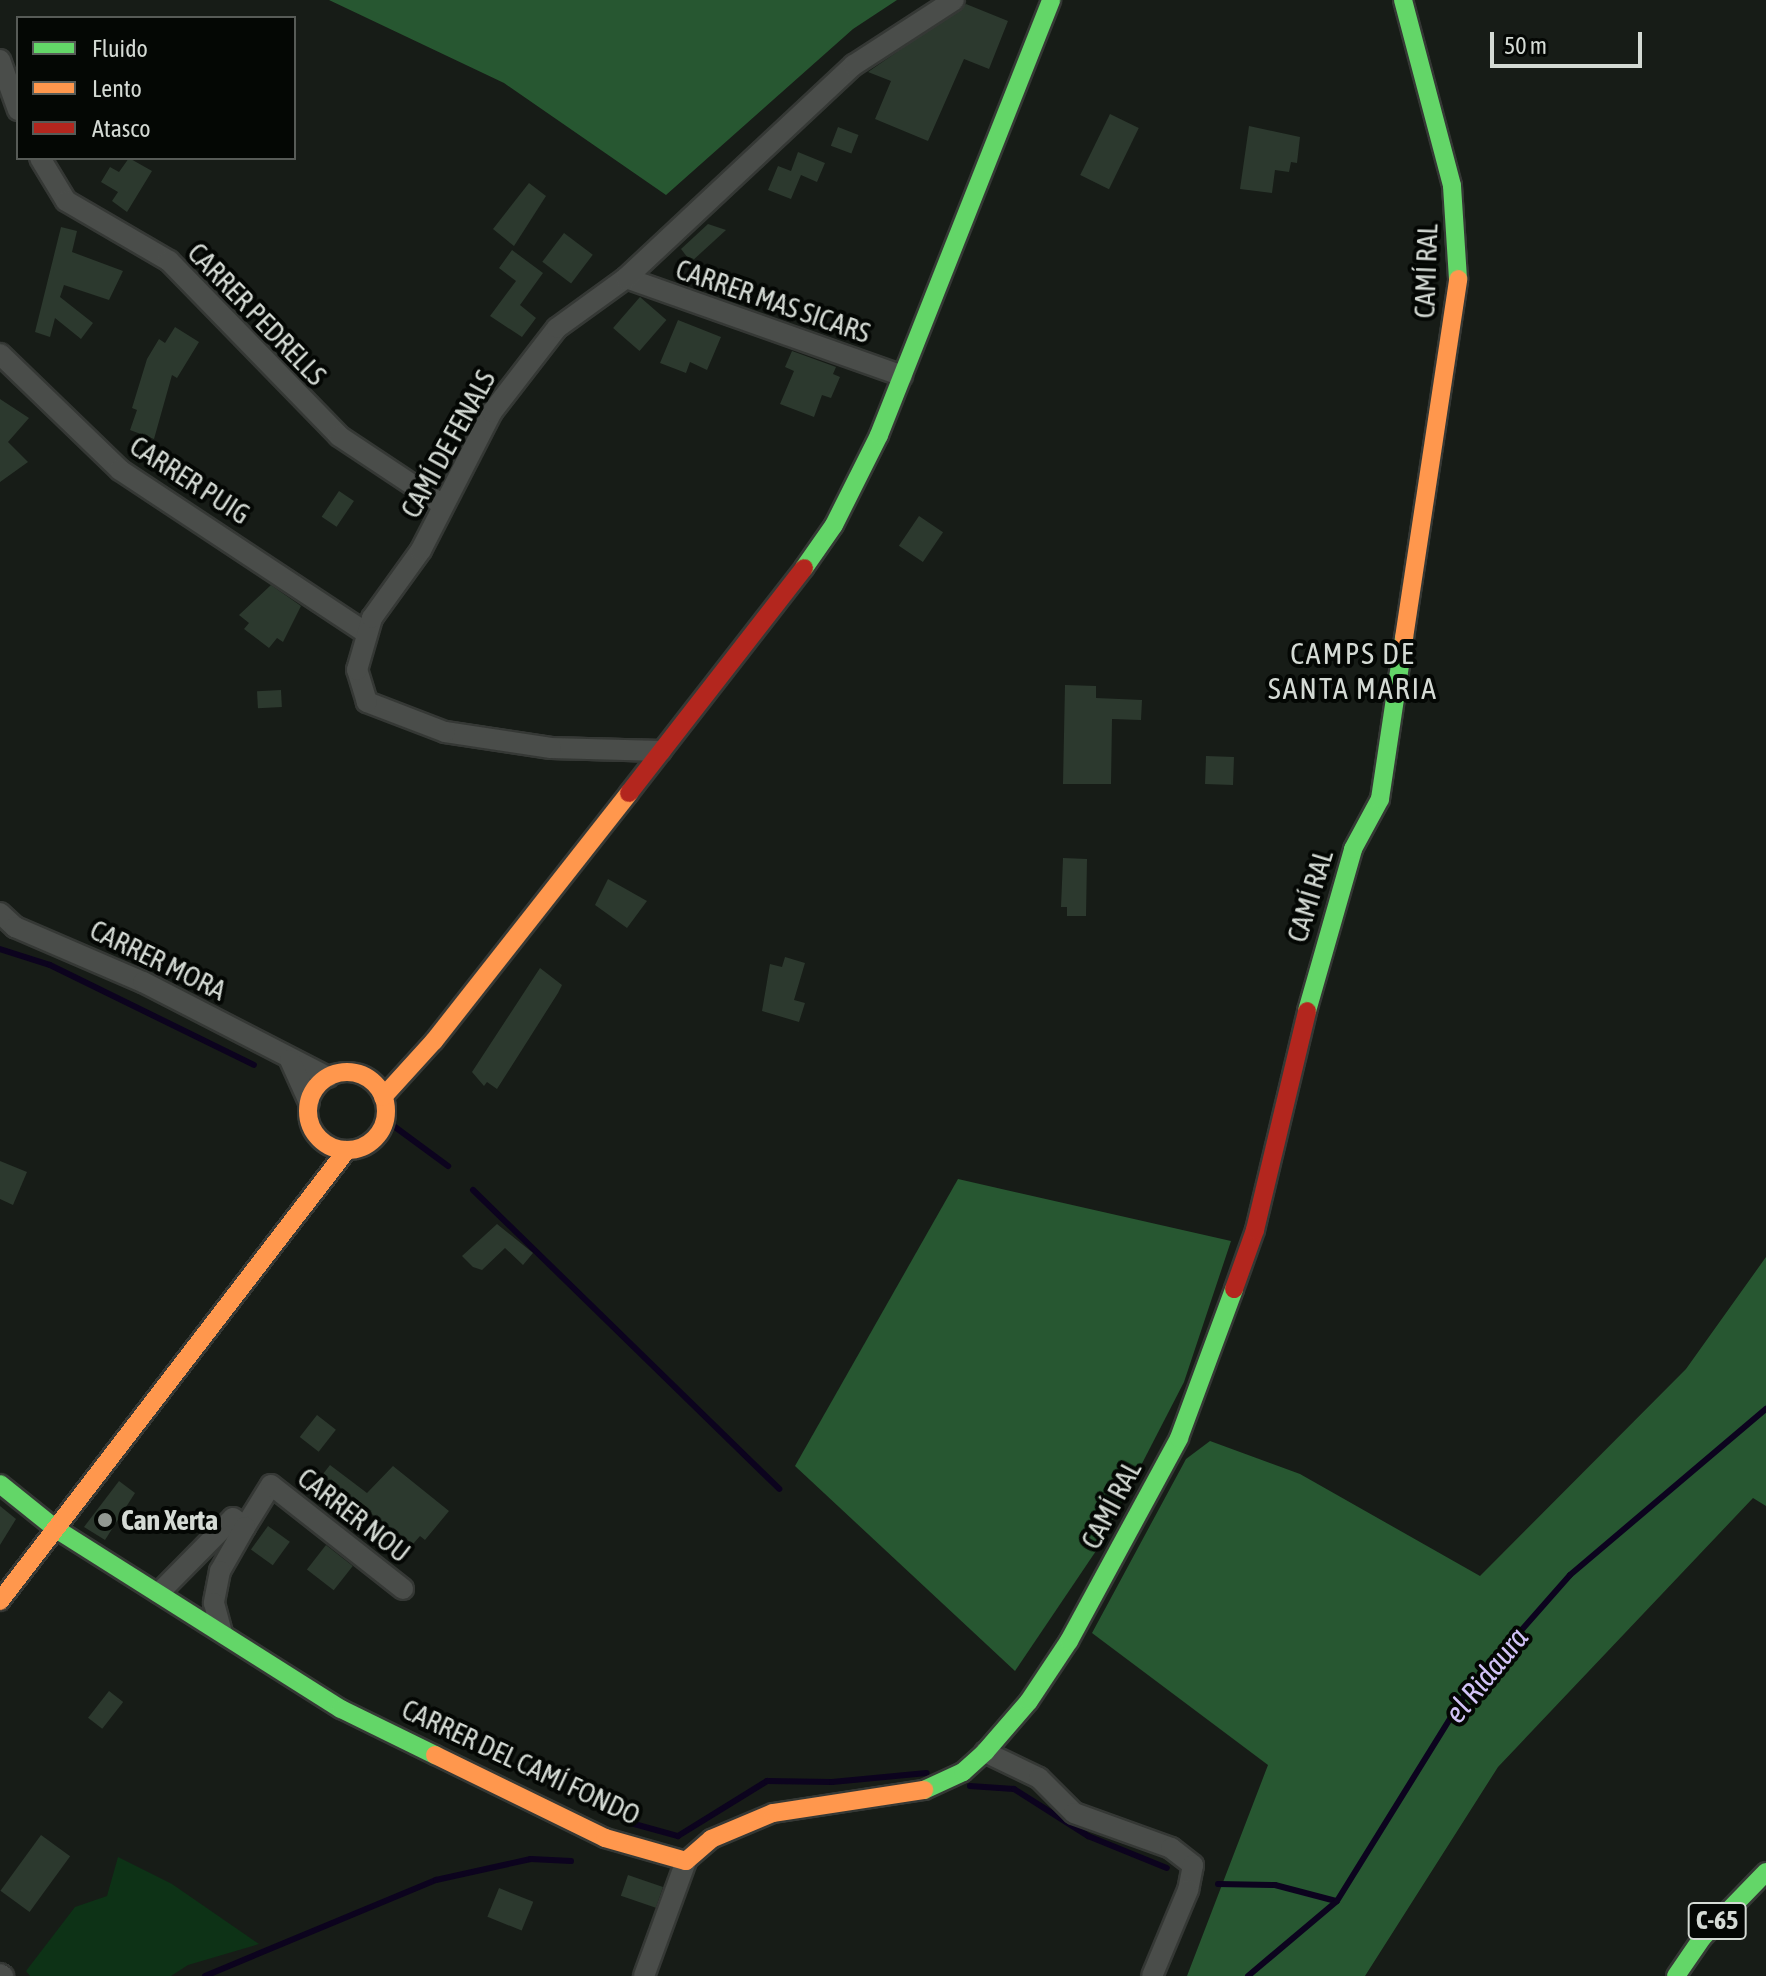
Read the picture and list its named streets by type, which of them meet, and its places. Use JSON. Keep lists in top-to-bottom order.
{
  "streets": {
    "street": [
      "CAMÍ RAL",
      "CARRER MAS SICARS",
      "CARRER PEDRELLS",
      "CAMÍ DE FENALS",
      "CARRER PUIG",
      "CARRER MORA",
      "CARRER NOU",
      "CARRER DEL CAMÍ FONDO",
      "C-65"
    ]
  },
  "crossings": [
    ["CARRER MAS SICARS", "CAMÍ DE FENALS"],
    ["CARRER PEDRELLS", "CAMÍ DE FENALS"],
    ["CAMÍ DE FENALS", "CARRER PUIG"]
  ],
  "districts": ["CAMPS DE SANTA MARIA"],
  "water": ["el Ridaura"],
  "places": ["Can Xerta"],
  "legend": ["Fluido", "Lento", "Atasco"],
  "scale_bar": "50 m"
}
